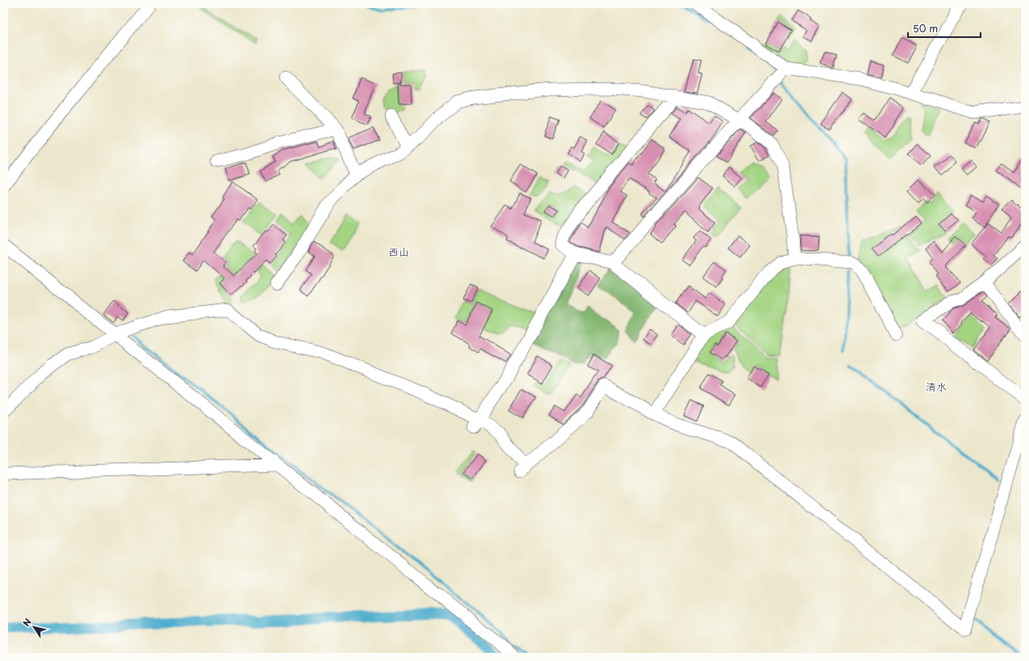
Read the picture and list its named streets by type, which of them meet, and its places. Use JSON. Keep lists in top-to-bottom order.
{
  "districts": ["西山", "清水"],
  "scale_bar": "50 m",
  "north": "top left"
}
